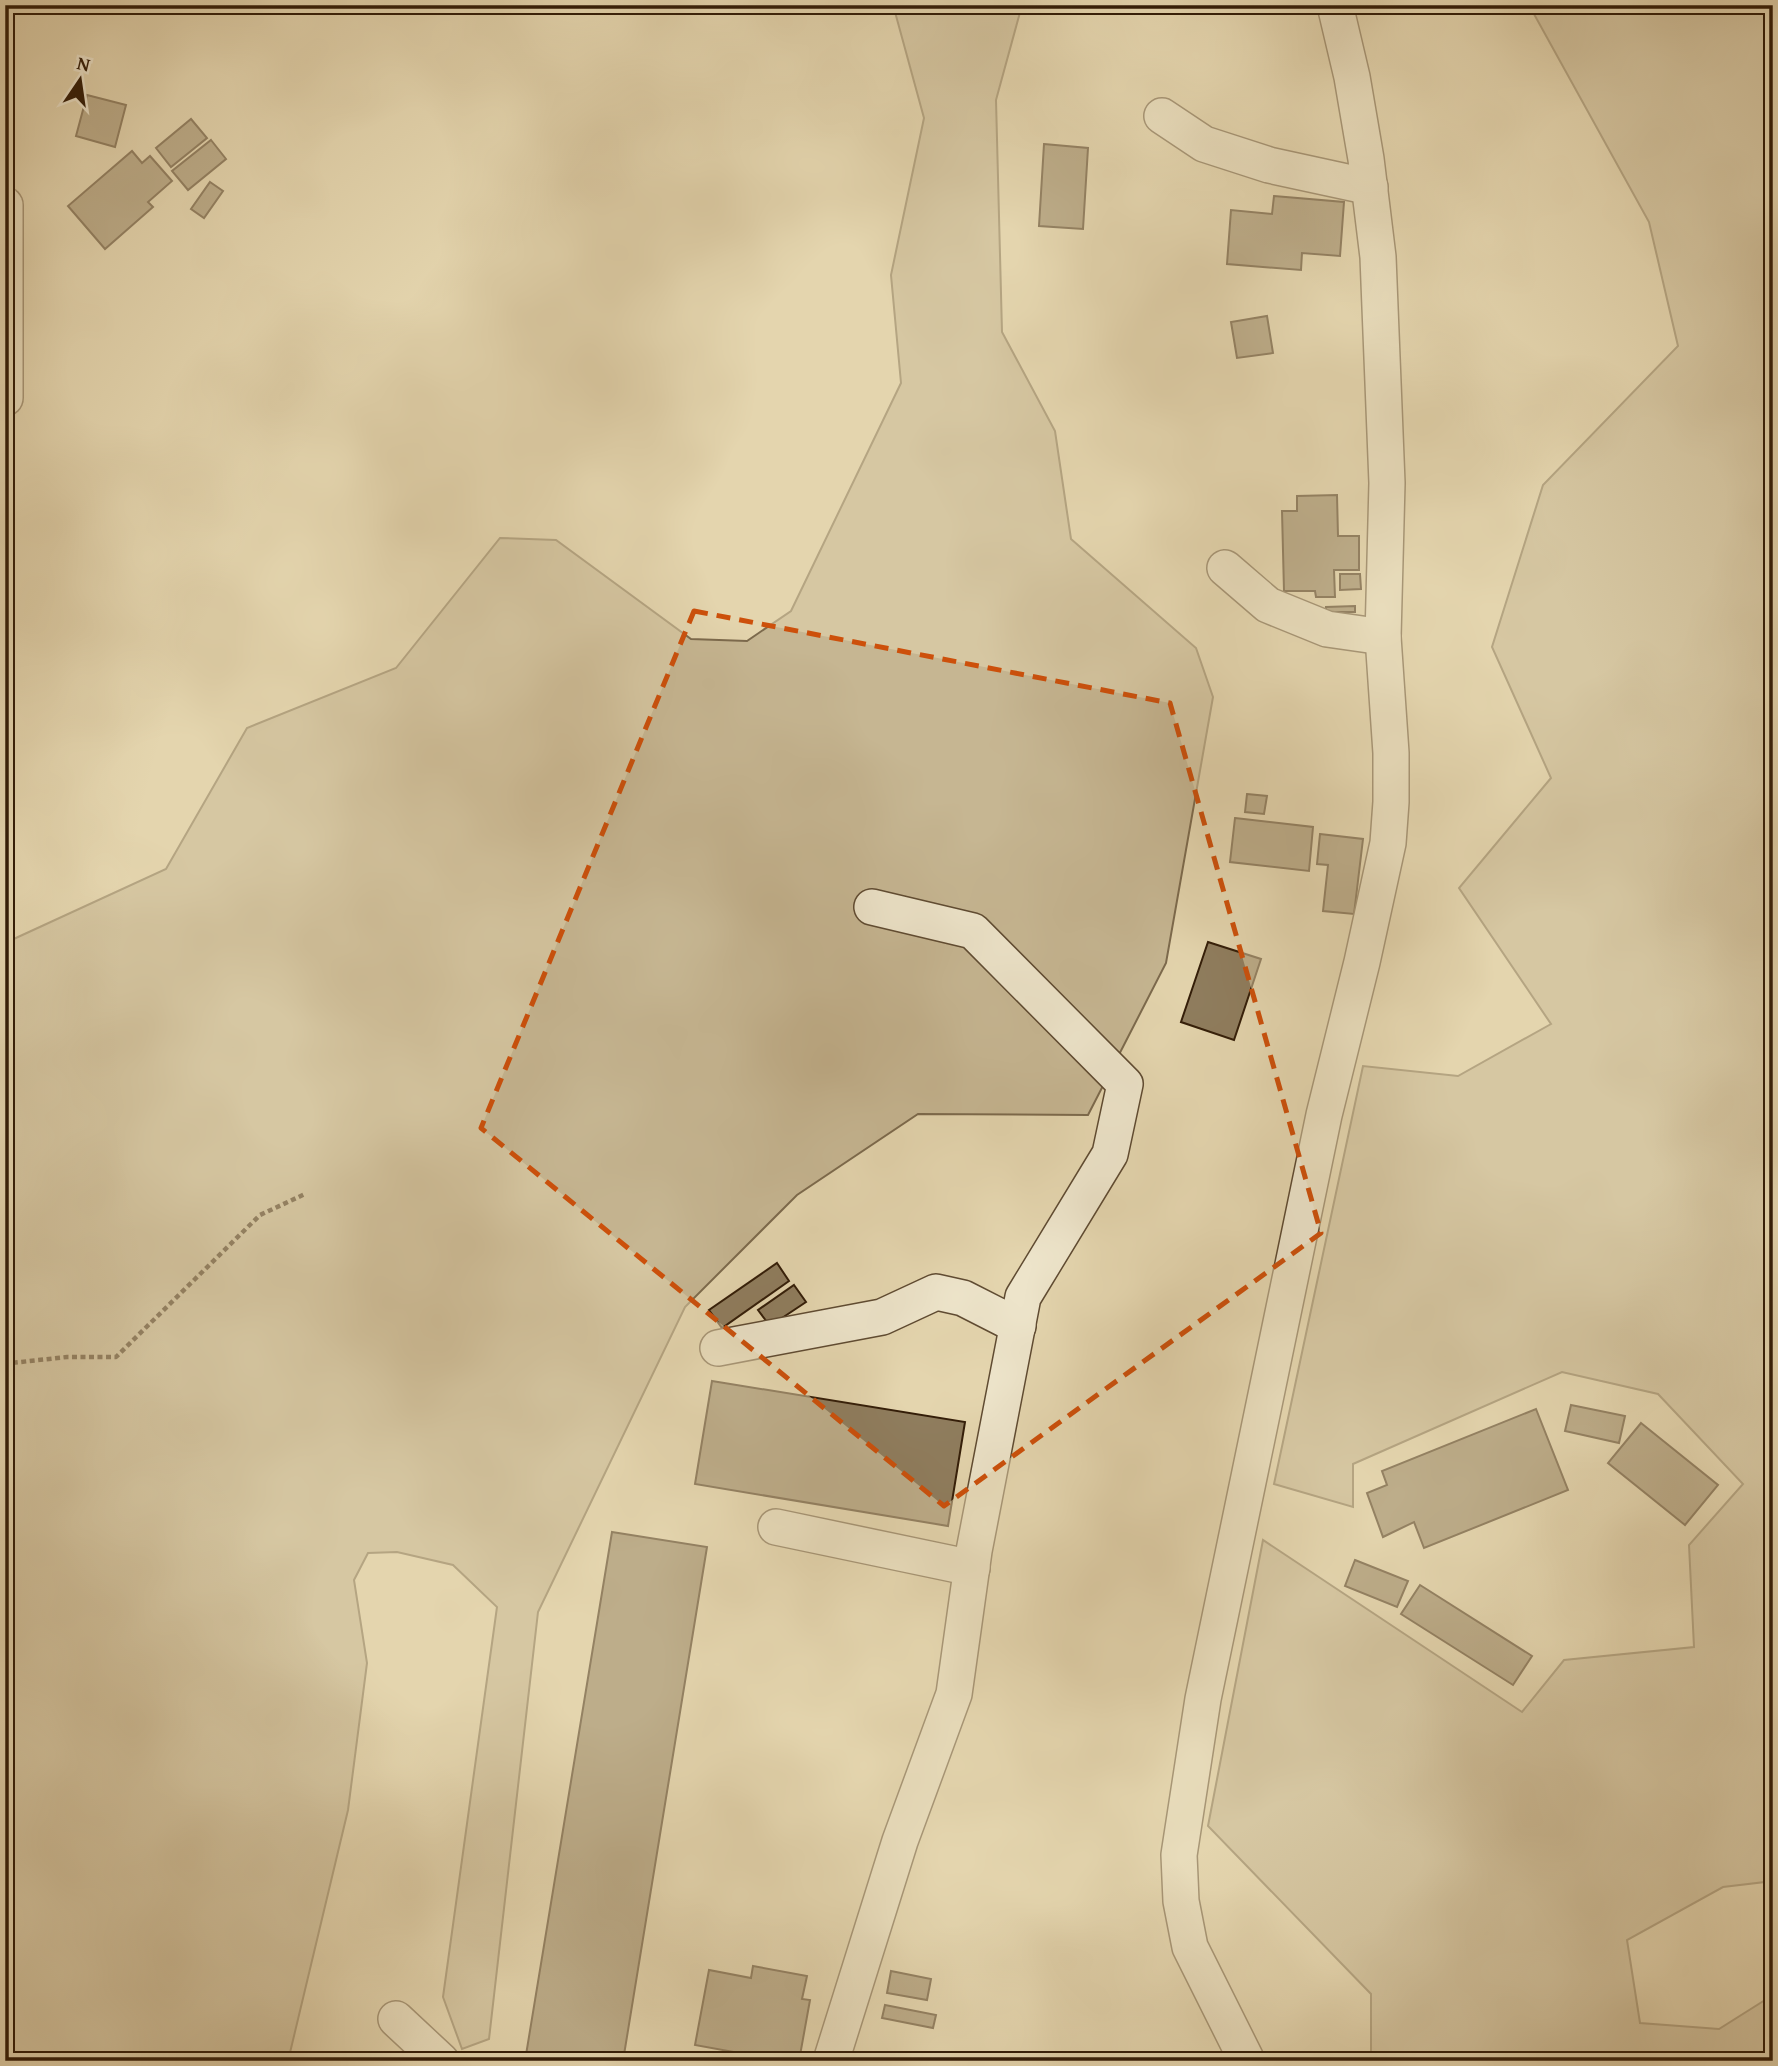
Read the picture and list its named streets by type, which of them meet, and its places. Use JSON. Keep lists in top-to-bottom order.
{
  "north": "top"
}
